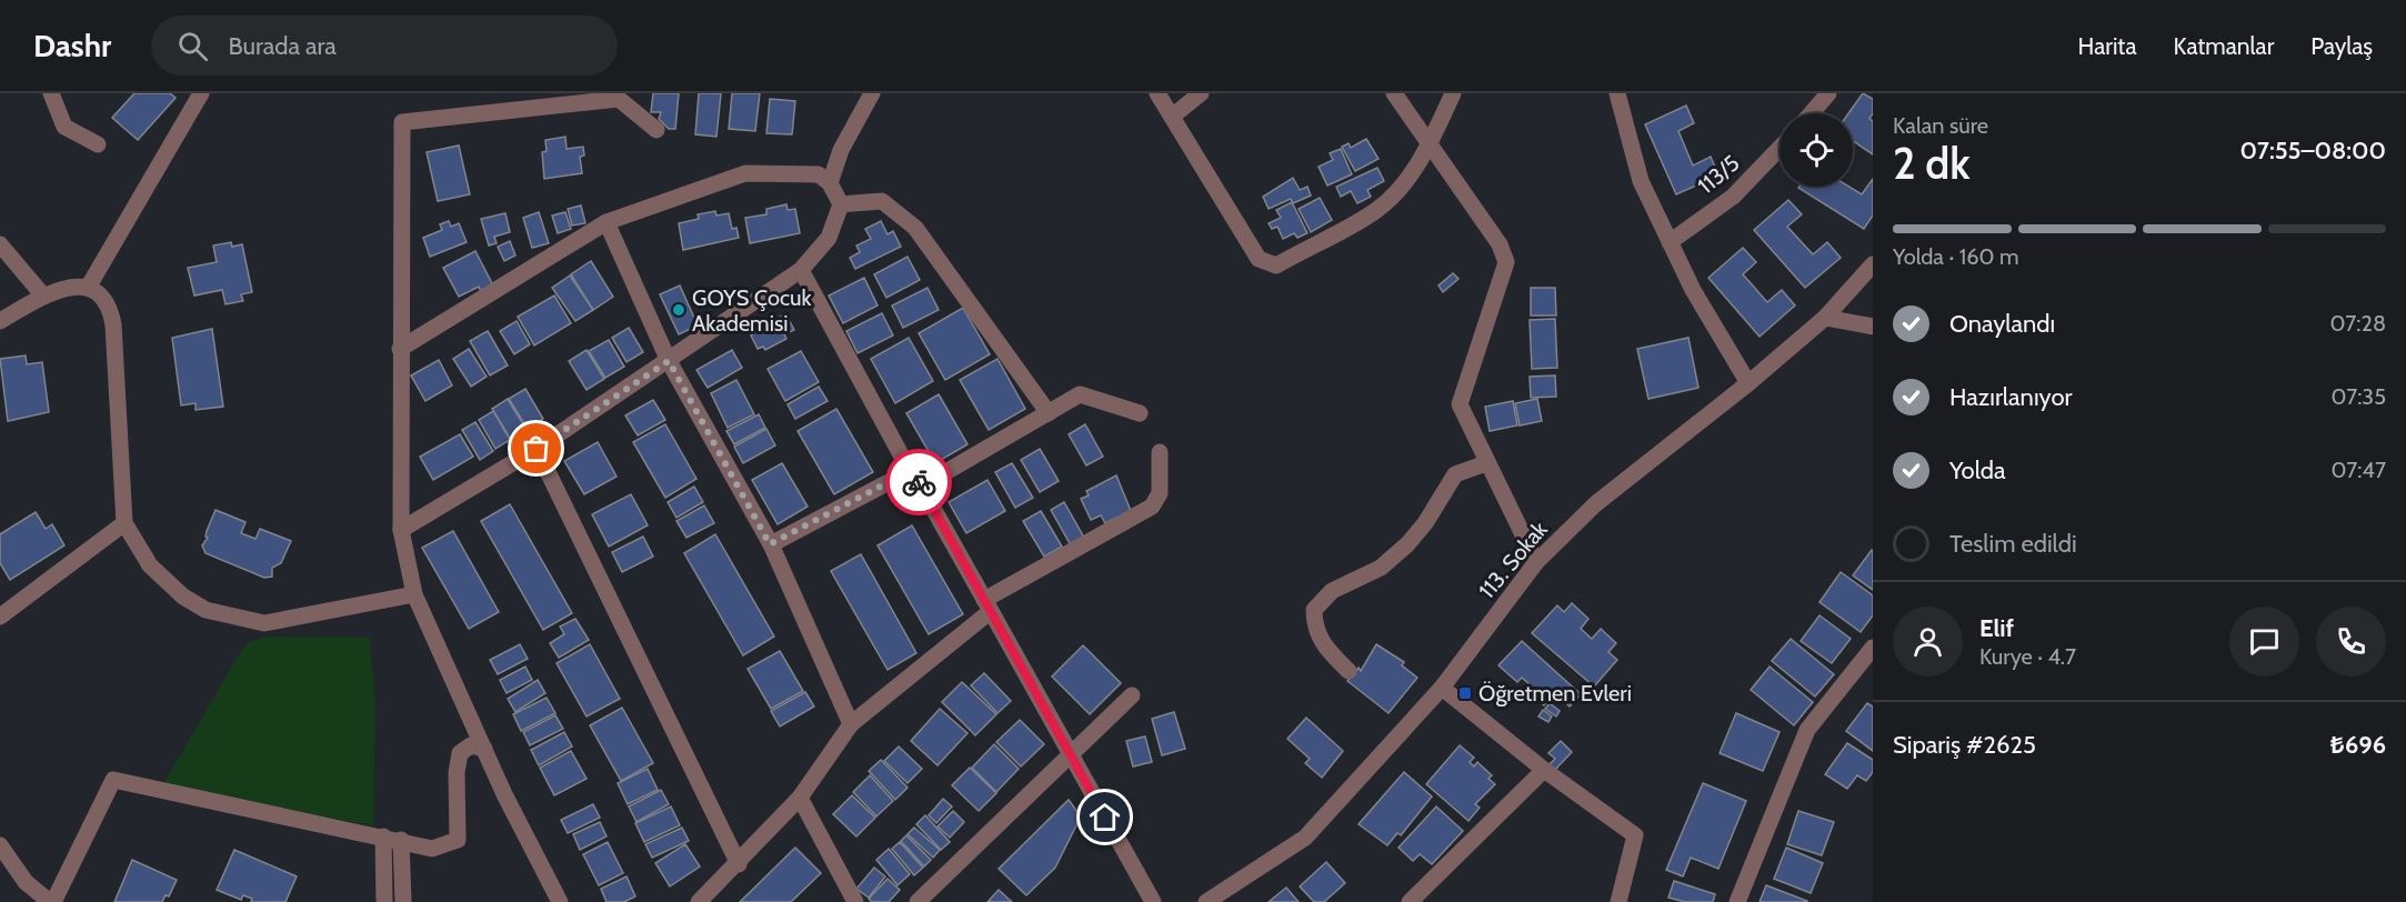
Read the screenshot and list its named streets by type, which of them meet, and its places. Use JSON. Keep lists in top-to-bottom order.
{
  "streets": {
    "street": ["113/5", "113. Sokak"]
  },
  "places": {
    "other": ["GOYS Çocuk Akademisi"],
    "transit": ["Öğretmen Evleri"]
  },
  "page": {
    "header": "Dashr",
    "search": "Burada ara",
    "nav": ["Harita", "Katmanlar", "Paylaş"],
    "heading": ["2 dk", "Kalan süre", "07:55–08:00"],
    "panel": [
      "Elif",
      "Kurye · 4.7",
      "Sipariş #2625",
      "₺696"
    ],
    "bar": "Yolda · 160 m",
    "list": [
      ["Onaylandı", "07:28"],
      ["Hazırlanıyor", "07:35"],
      ["Yolda", "07:47"],
      "Teslim edildi"
    ]
  }
}
